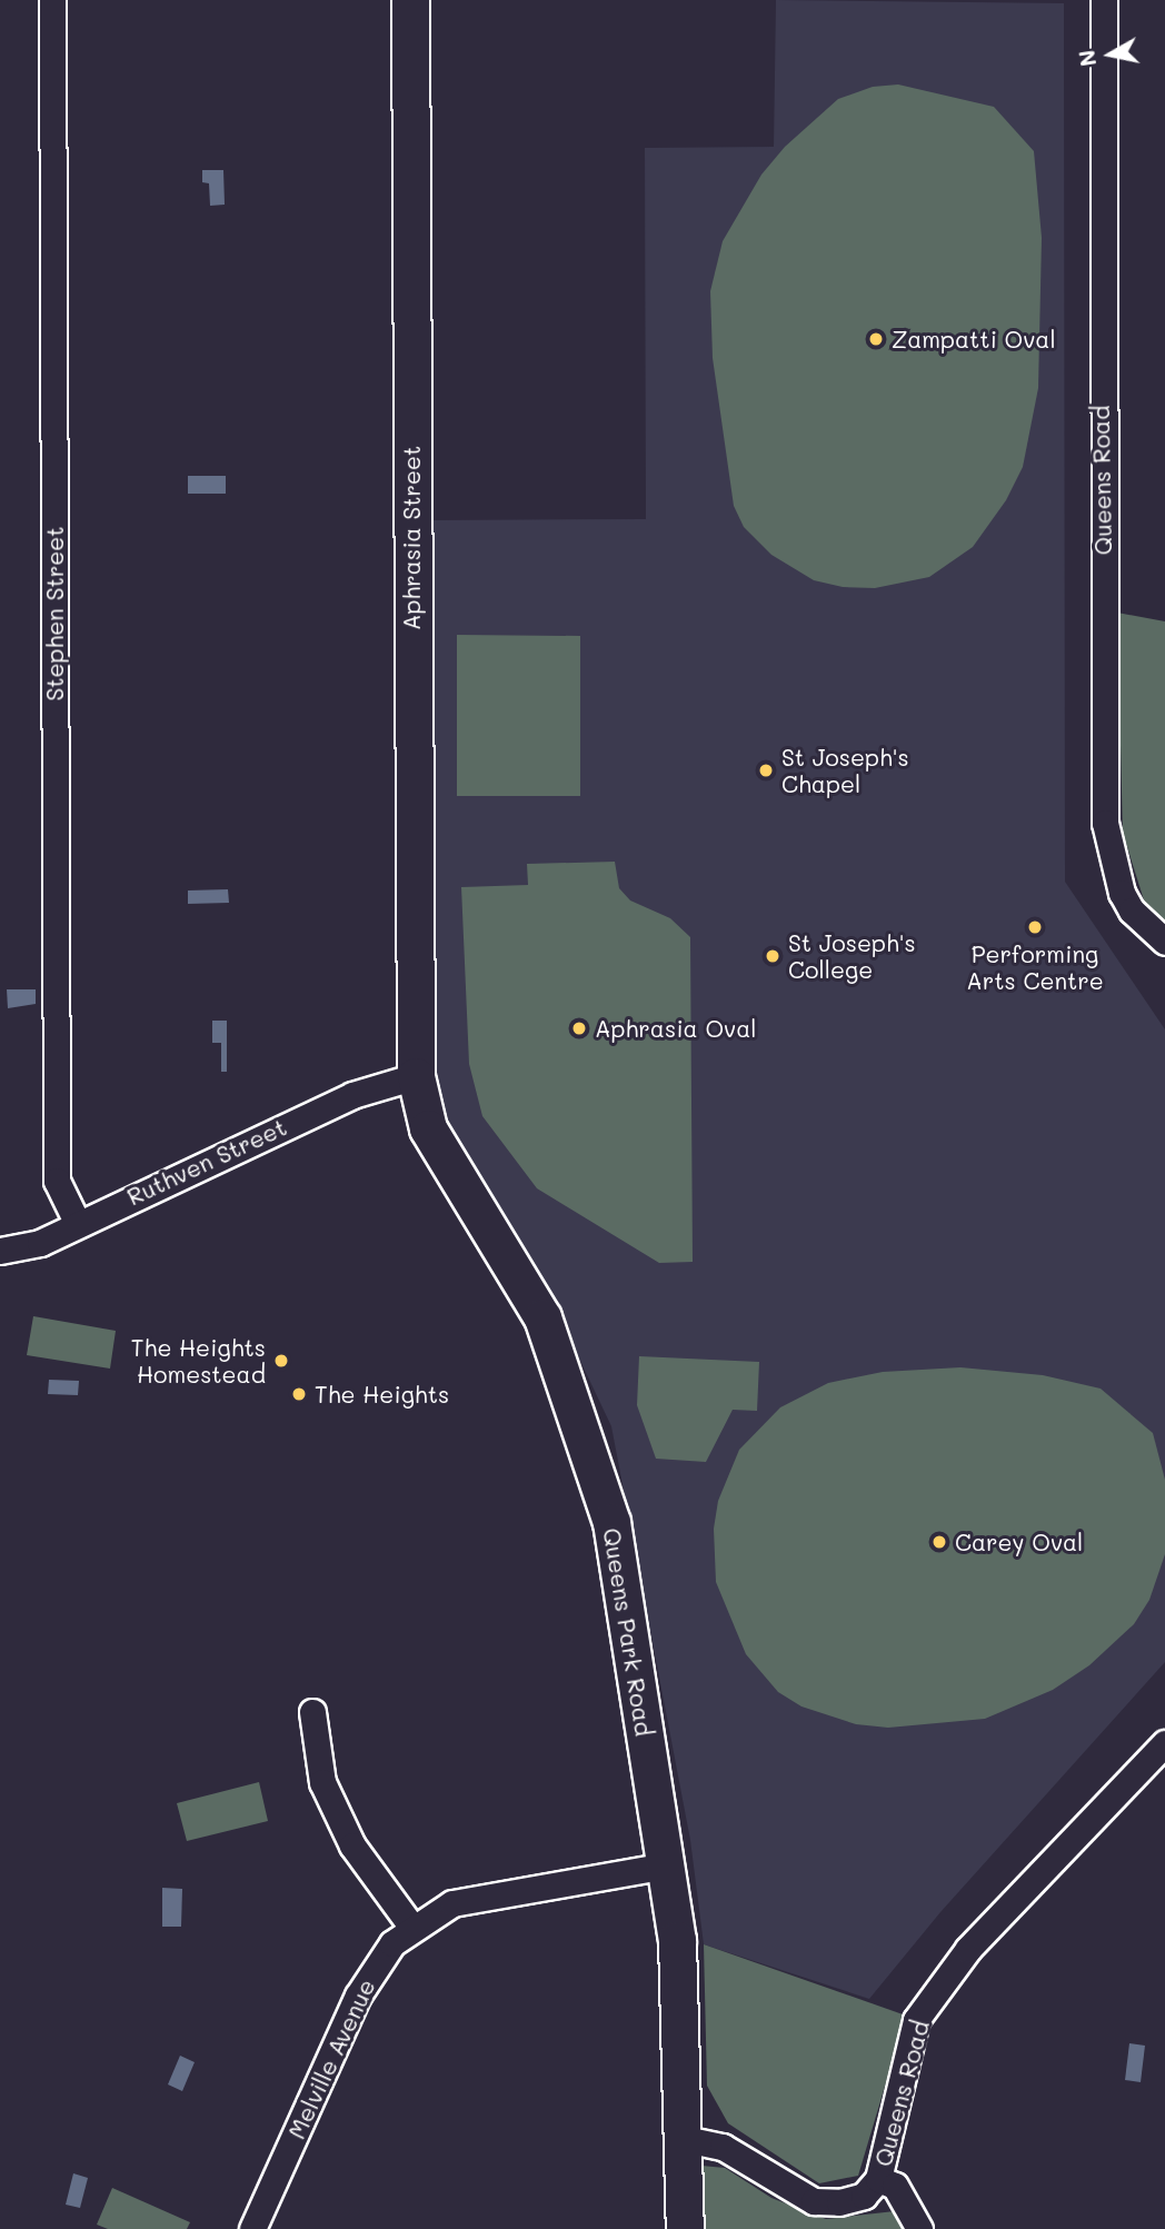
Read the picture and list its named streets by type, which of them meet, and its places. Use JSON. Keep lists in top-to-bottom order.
{
  "streets": {
    "main road": ["Aphrasia Street", "Queens Park Road"],
    "street": [
      "Queens Road",
      "Stephen Street",
      "Ruthven Street",
      "Melville Avenue"
    ]
  },
  "crossings": [
    ["Queens Road", "Queens Park Road"],
    ["Aphrasia Street", "Ruthven Street"],
    ["Aphrasia Street", "Queens Park Road"],
    ["Stephen Street", "Ruthven Street"],
    ["Ruthven Street", "Queens Park Road"],
    ["Queens Park Road", "Melville Avenue"]
  ],
  "places": [
    "Zampatti Oval",
    "St Joseph's Chapel",
    "Performing Arts Centre",
    "St Joseph's College",
    "Aphrasia Oval",
    "The Heights Homestead",
    "The Heights",
    "Carey Oval"
  ],
  "north": "left"
}
